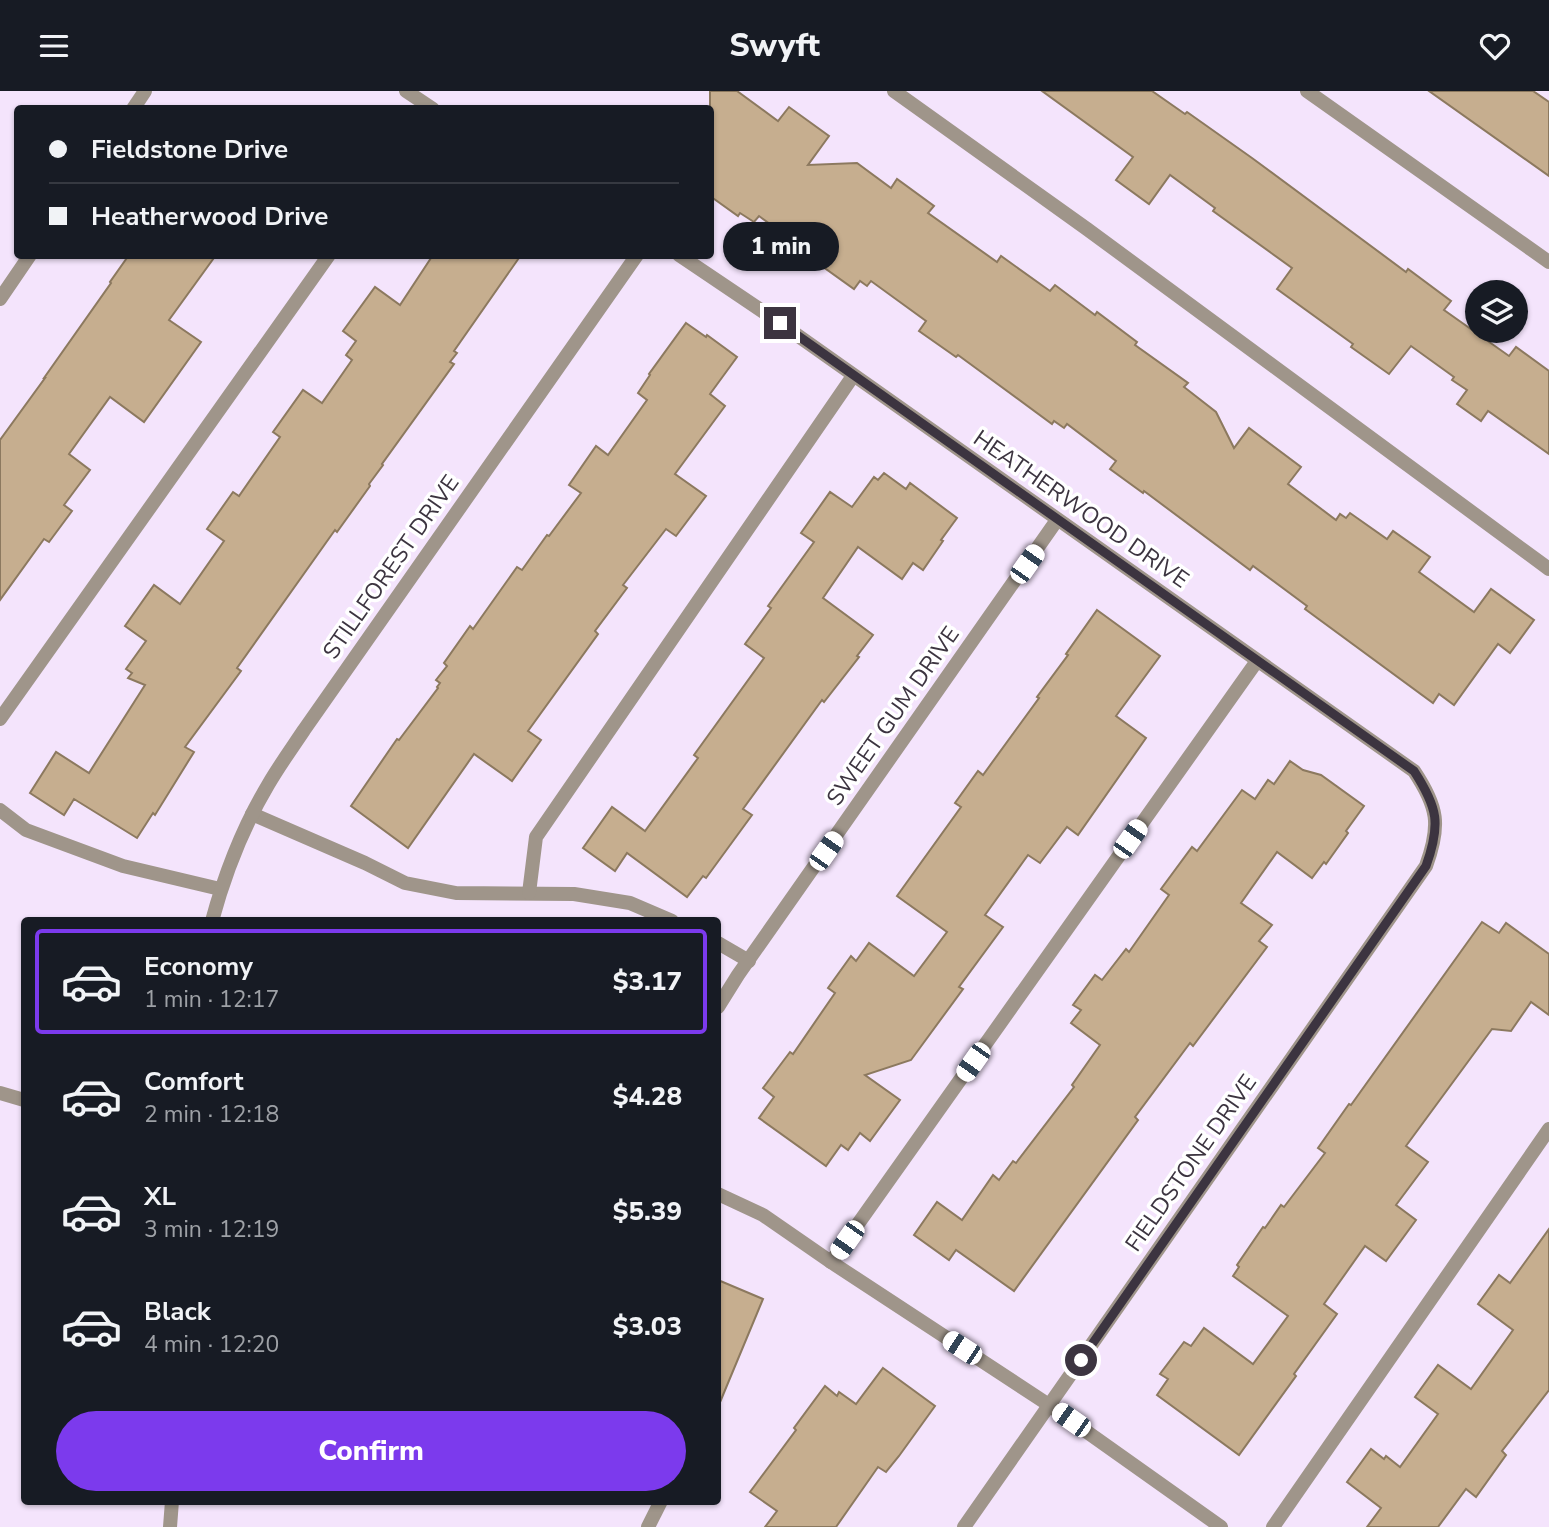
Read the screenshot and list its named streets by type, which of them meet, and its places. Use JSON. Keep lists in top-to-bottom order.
{
  "streets": {
    "street": [
      "HEATHERWOOD DRIVE",
      "STILLFOREST DRIVE",
      "SWEET GUM DRIVE",
      "FIELDSTONE DRIVE"
    ]
  },
  "crossings": [
    ["HEATHERWOOD DRIVE", "SWEET GUM DRIVE"],
    ["HEATHERWOOD DRIVE", "FIELDSTONE DRIVE"]
  ],
  "page": {
    "header": "Swyft",
    "banner": ["Fieldstone Drive", "Heatherwood Drive"],
    "bubble": "1 min",
    "list": [
      {
        "name": "Economy",
        "note": "1 min · 12:17",
        "value": "$3.17"
      },
      {
        "name": "Comfort",
        "note": "2 min · 12:18",
        "value": "$4.28"
      },
      {
        "name": "XL",
        "note": "3 min · 12:19",
        "value": "$5.39"
      },
      {
        "name": "Black",
        "note": "4 min · 12:20",
        "value": "$3.03"
      }
    ],
    "buttons": "Confirm"
  }
}
